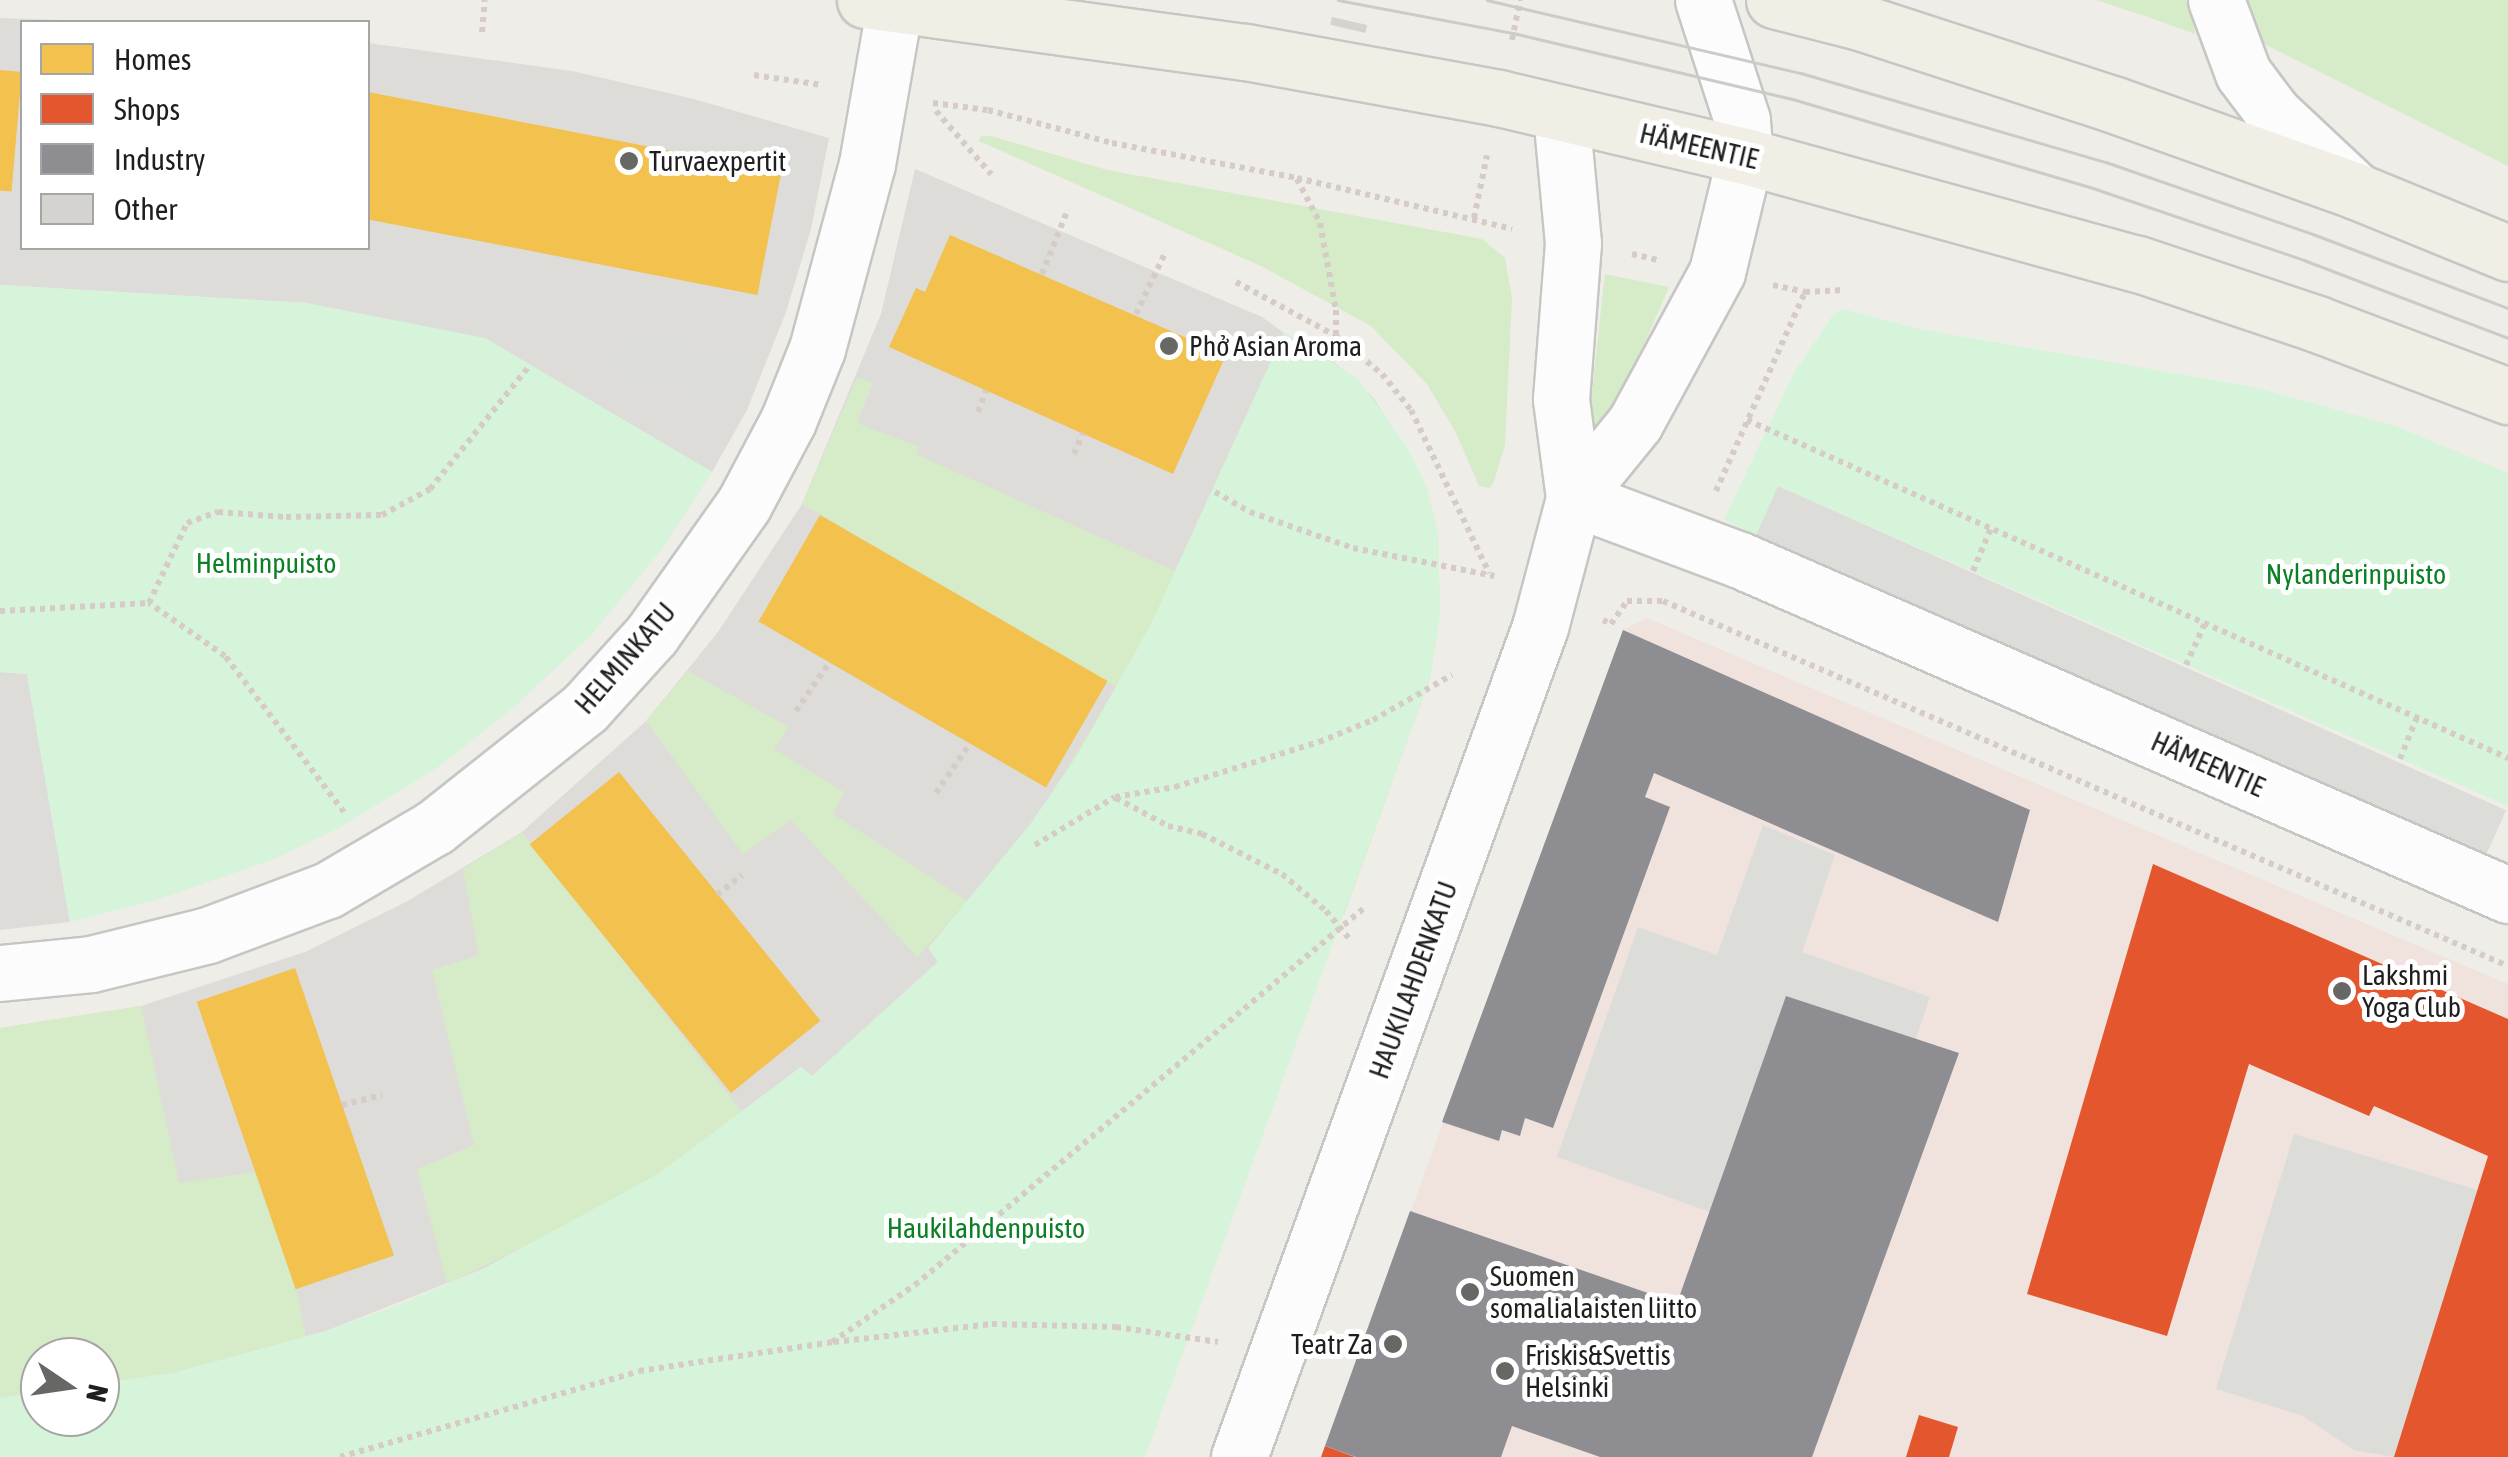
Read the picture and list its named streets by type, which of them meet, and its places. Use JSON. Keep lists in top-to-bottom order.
{
  "streets": {
    "main road": ["HÄMEENTIE"],
    "street": ["HELMINKATU", "HAUKILAHDENKATU"]
  },
  "crossings": [
    ["HÄMEENTIE", "HELMINKATU"],
    ["HÄMEENTIE", "HAUKILAHDENKATU"]
  ],
  "parks": ["Helminpuisto", "Nylanderinpuisto", "Haukilahdenpuisto"],
  "places": [
    "Turvaexpertit",
    "Phở Asian Aroma",
    "Lakshmi Yoga Club",
    "Suomen somalialaisten liitto",
    "Teatr Za",
    "Friskis&Svettis Helsinki"
  ],
  "legend": [
    "Homes",
    "Shops",
    "Industry",
    "Other"
  ],
  "north": "right"
}
